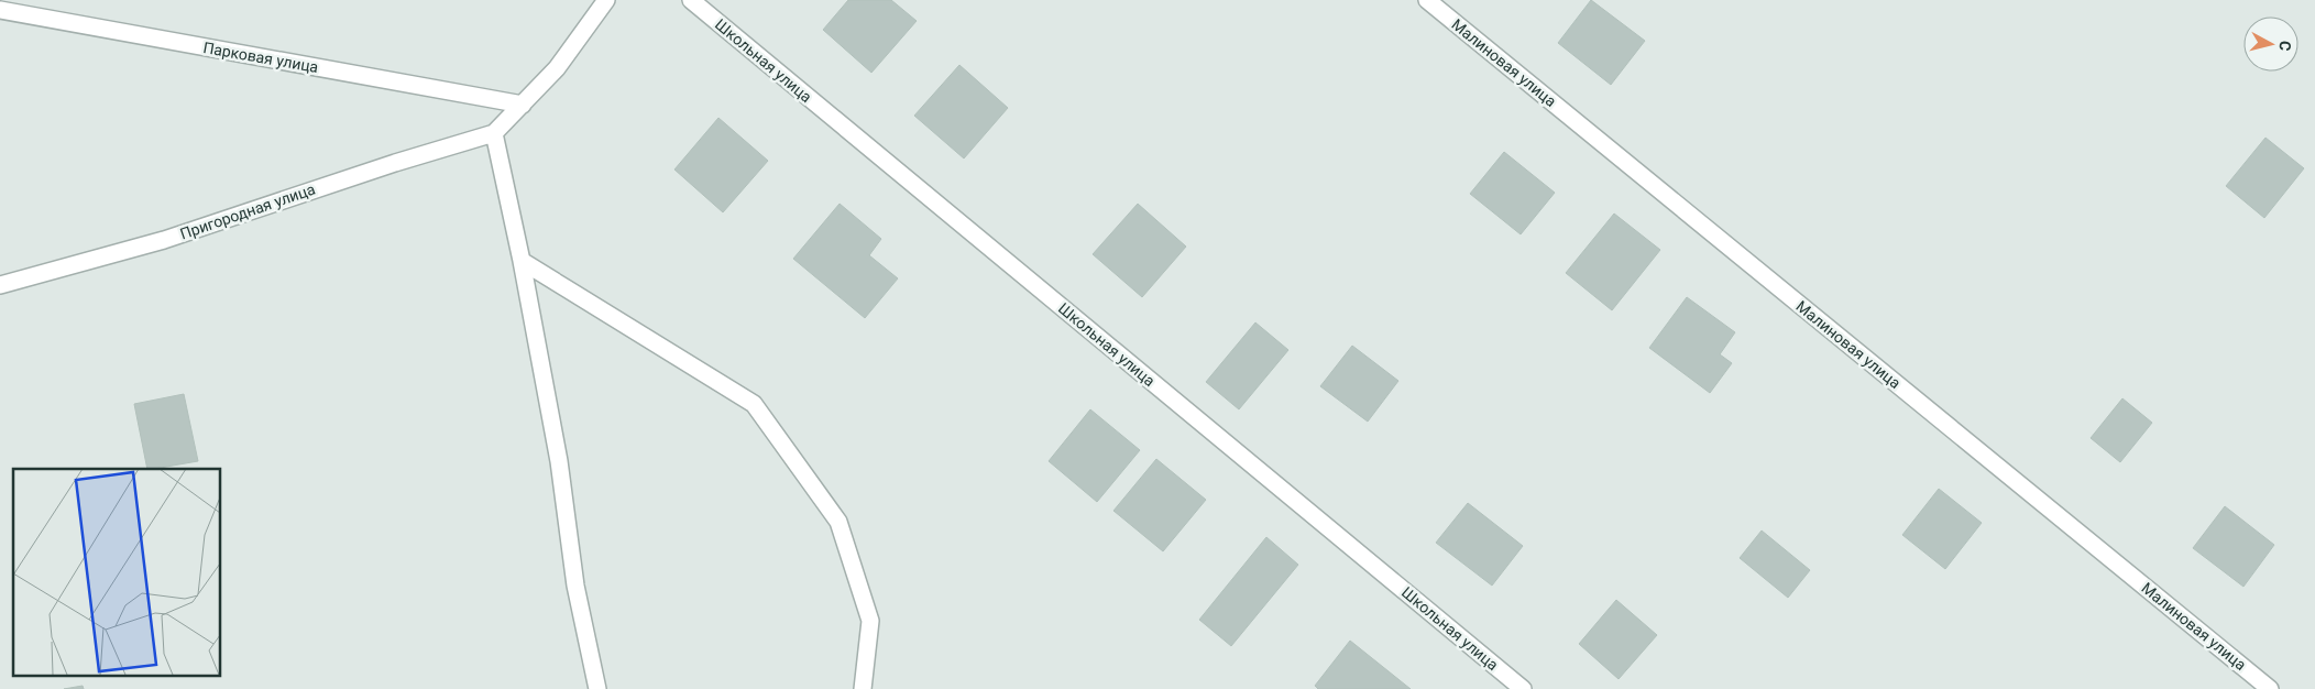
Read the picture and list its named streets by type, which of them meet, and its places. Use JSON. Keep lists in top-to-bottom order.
{
  "streets": {
    "street": [
      "Парковая улица",
      "Школьная улица",
      "Малиновая улица",
      "Пригородная улица"
    ]
  },
  "north": "right"
}
